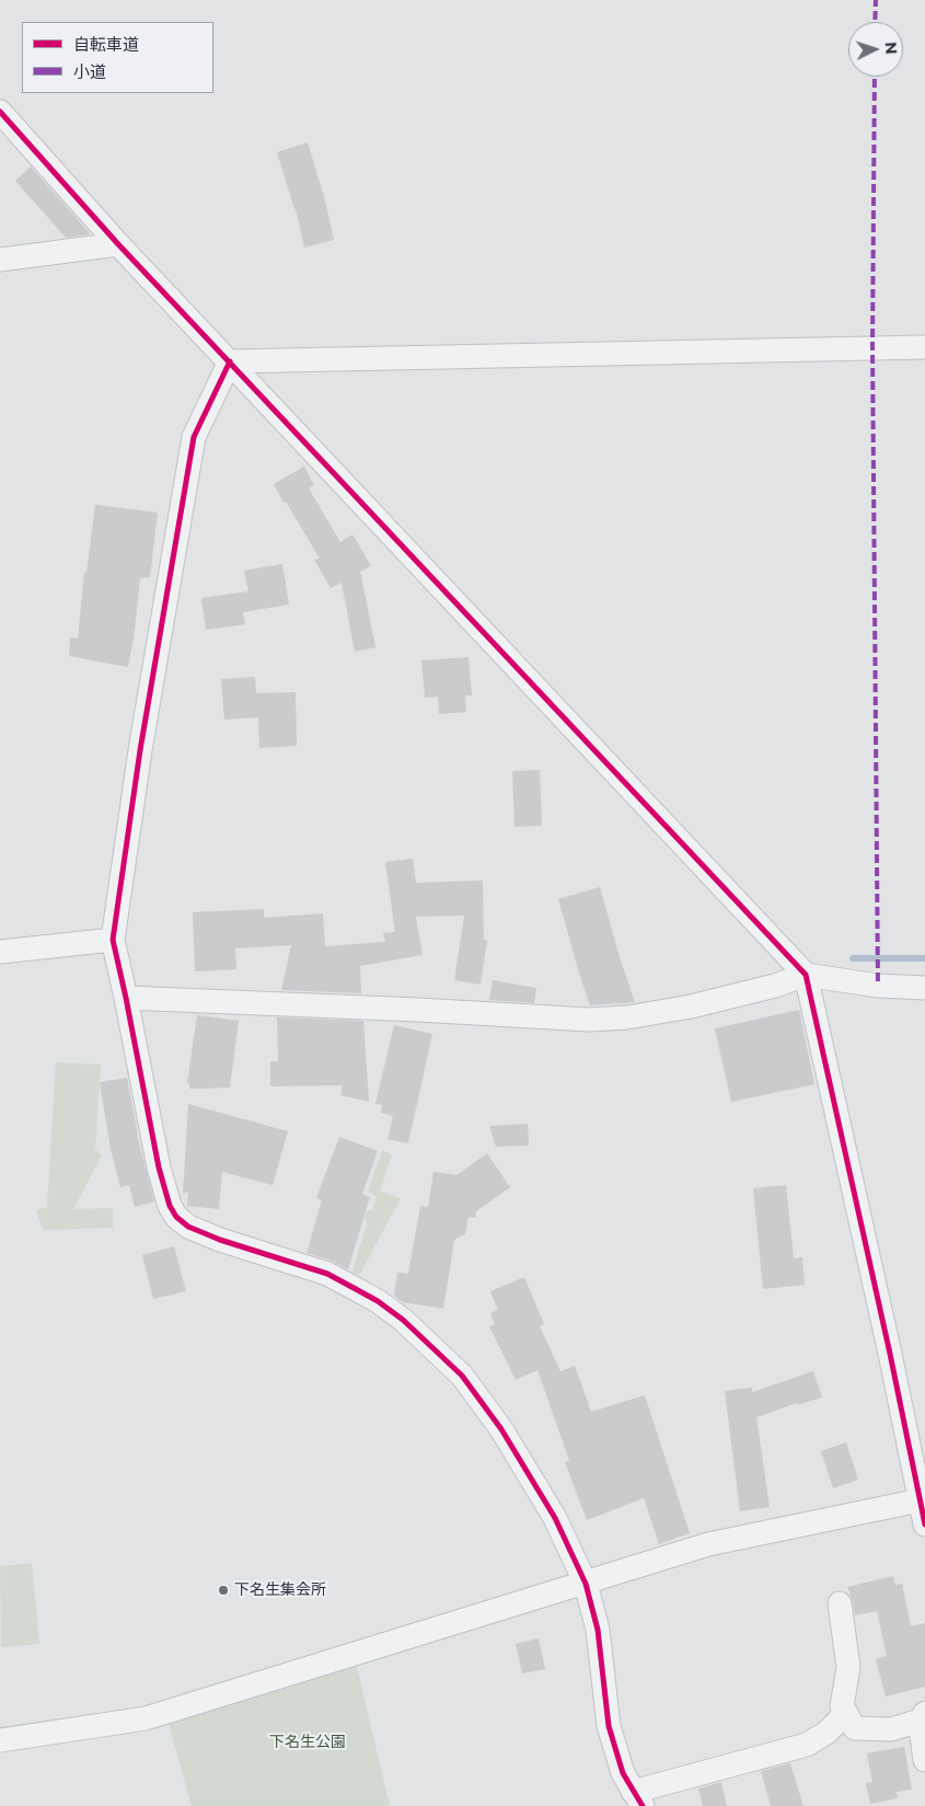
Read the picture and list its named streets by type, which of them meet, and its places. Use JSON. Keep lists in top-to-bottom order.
{
  "parks": ["下名生公園"],
  "places": ["下名生集会所"],
  "legend": ["自転車道", "小道"],
  "north": "right"
}
